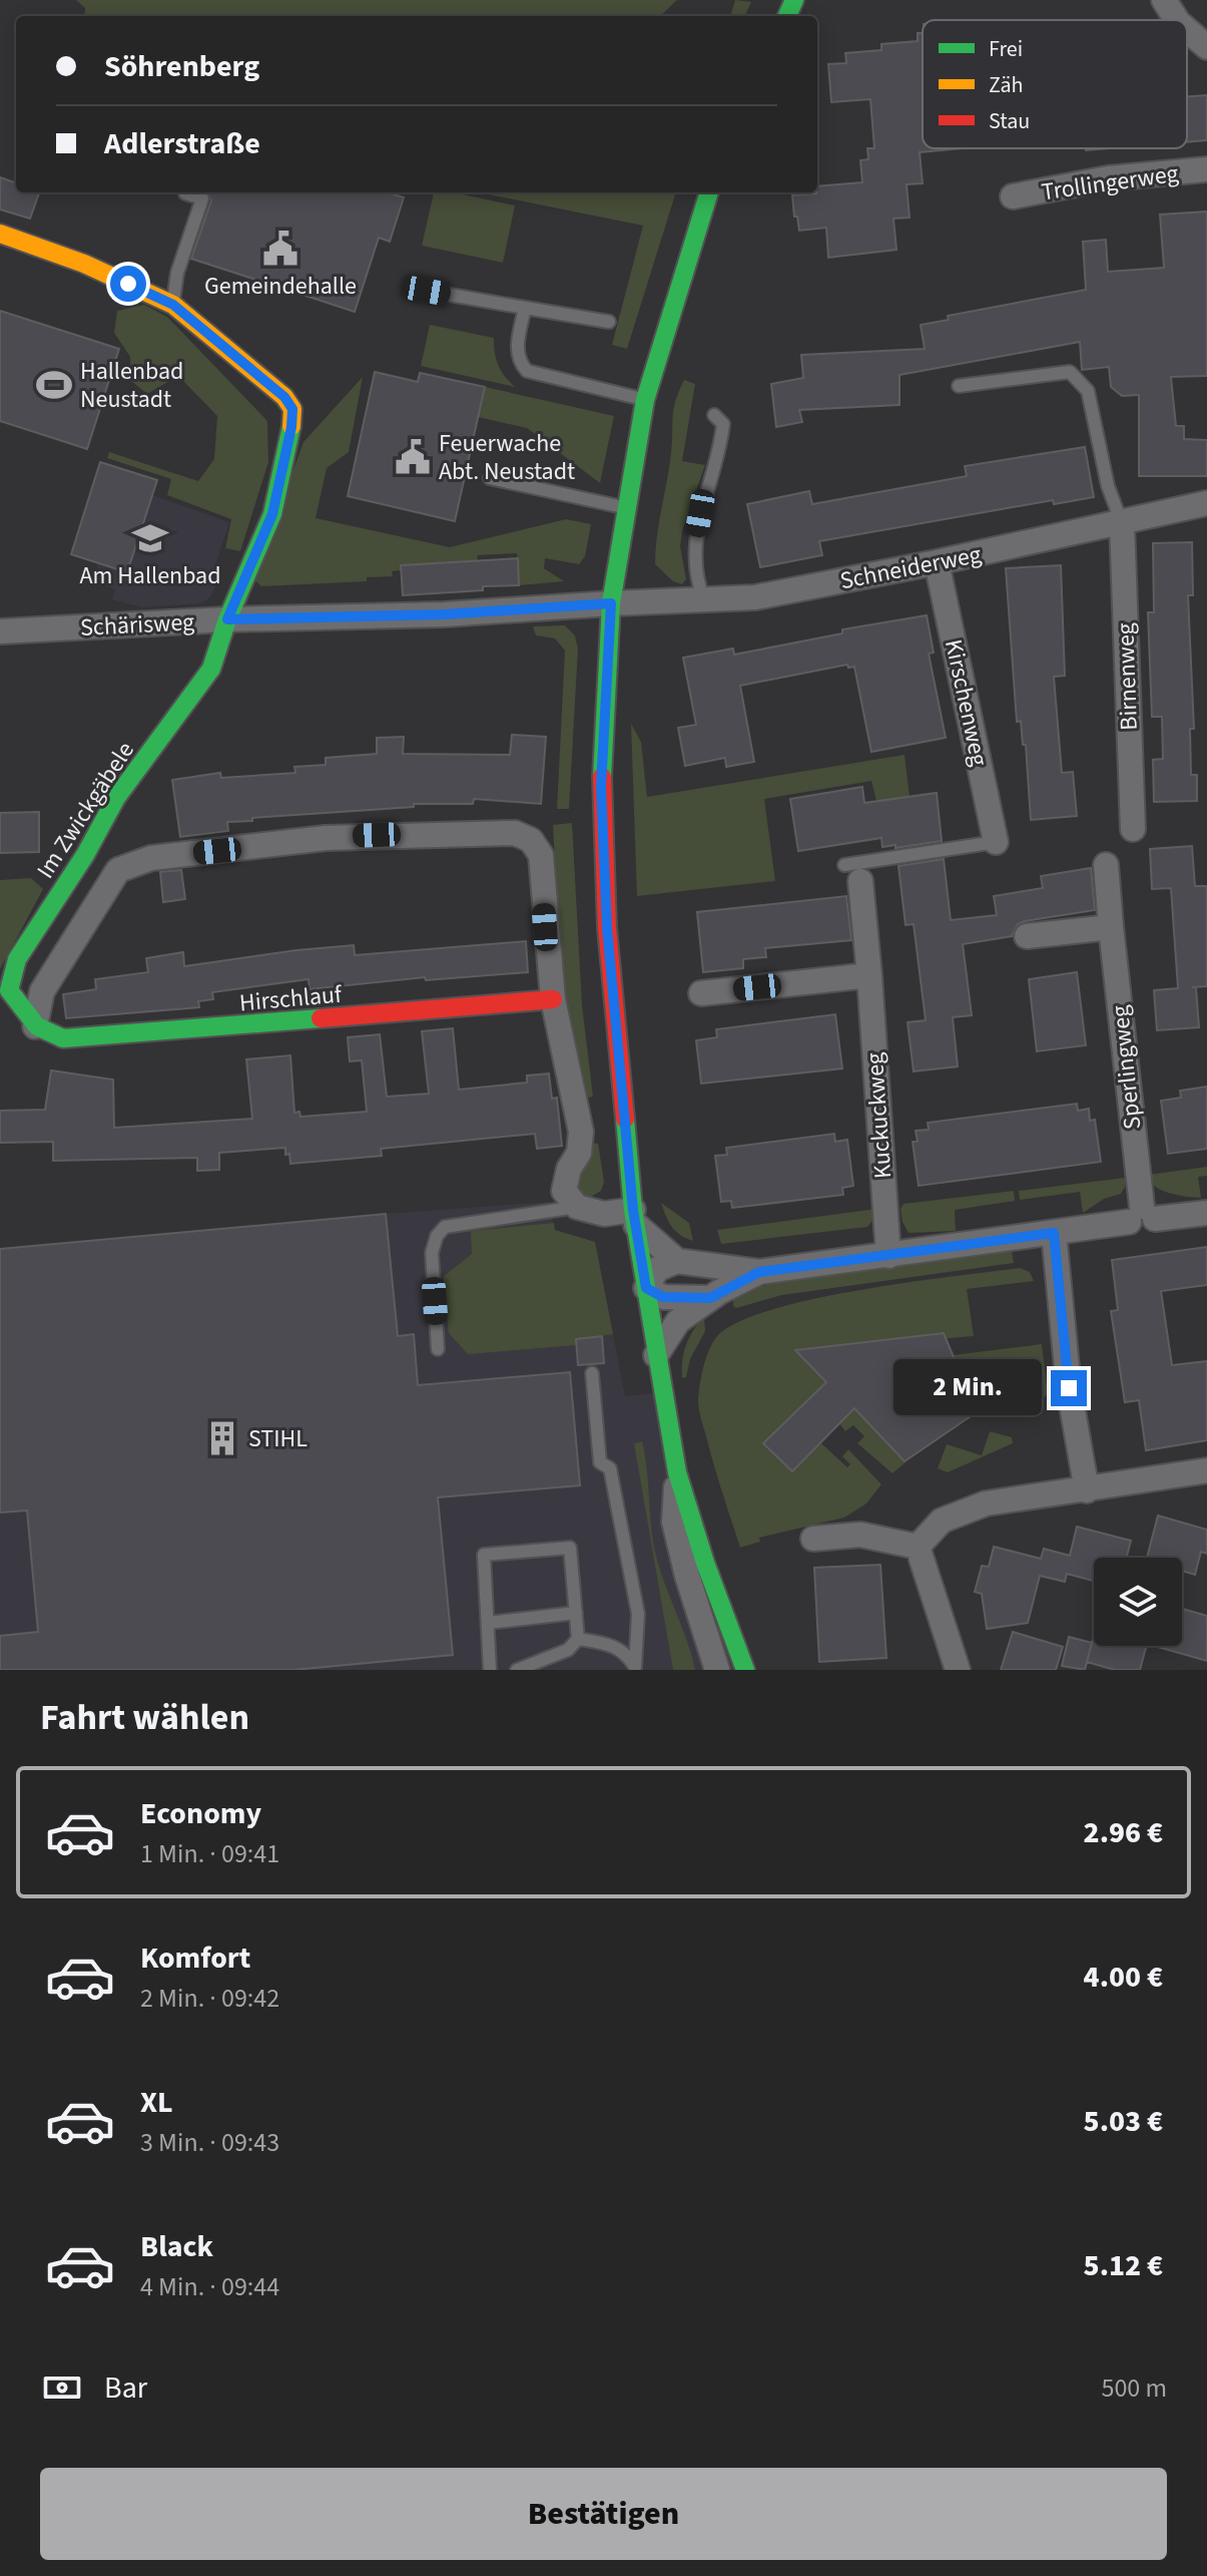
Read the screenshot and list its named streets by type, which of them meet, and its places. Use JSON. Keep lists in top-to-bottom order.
{
  "streets": {
    "street": [
      "Trollingerweg",
      "Schneiderweg",
      "Schärisweg",
      "Birnenweg",
      "Kirschenweg",
      "Im Zwickgäbele",
      "Hirschlauf",
      "Sperlingweg",
      "Kuckuckweg"
    ]
  },
  "crossings": [
    ["Schneiderweg", "Schärisweg"],
    ["Schneiderweg", "Birnenweg"],
    ["Schneiderweg", "Kirschenweg"],
    ["Schärisweg", "Im Zwickgäbele"],
    ["Im Zwickgäbele", "Hirschlauf"]
  ],
  "places": {
    "public building": ["Gemeindehalle", "Feuerwache Abt. Neustadt"],
    "sports": ["Hallenbad Neustadt"],
    "school or university": ["Am Hallenbad"],
    "building": ["STIHL"]
  },
  "legend": ["Frei", "Zäh", "Stau"],
  "page": {
    "banner": ["Söhrenberg", "Adlerstraße"],
    "bubble": "2 Min.",
    "heading": "Fahrt wählen",
    "list": [
      {
        "name": "Economy",
        "note": "1 Min. · 09:41",
        "value": "2.96 €"
      },
      {
        "name": "Komfort",
        "note": "2 Min. · 09:42",
        "value": "4.00 €"
      },
      {
        "name": "XL",
        "note": "3 Min. · 09:43",
        "value": "5.03 €"
      },
      {
        "name": "Black",
        "note": "4 Min. · 09:44",
        "value": "5.12 €"
      }
    ],
    "pay": ["Bar", "500 m"],
    "buttons": "Bestätigen"
  }
}
